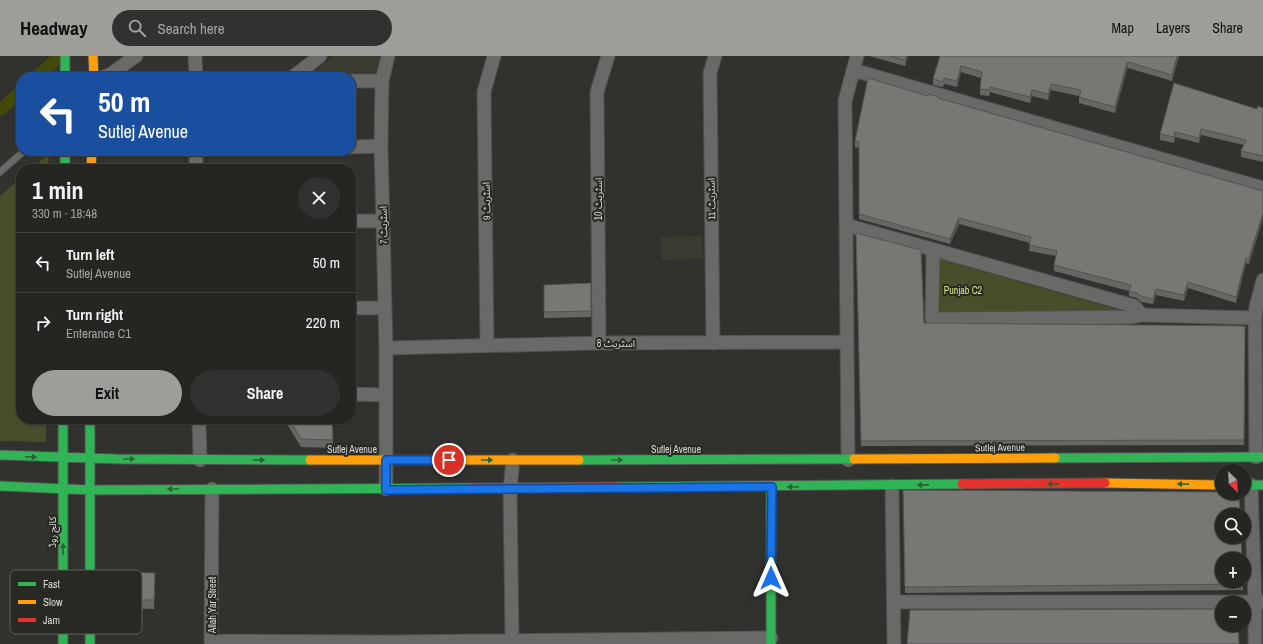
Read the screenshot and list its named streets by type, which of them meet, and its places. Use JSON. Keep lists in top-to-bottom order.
{
  "streets": {
    "street": [
      "اسٹریٹ 10",
      "اسٹریٹ 11",
      "اسٹریٹ 9",
      "اسٹریٹ 7",
      "اسٹریٹ 8",
      "Sutlej Avenue",
      "کالج روڈ",
      "Allah Yar Street"
    ]
  },
  "crossings": [
    ["اسٹریٹ 10", "اسٹریٹ 8"],
    ["اسٹریٹ 11", "اسٹریٹ 8"],
    ["اسٹریٹ 9", "اسٹریٹ 8"],
    ["اسٹریٹ 7", "اسٹریٹ 8"],
    ["اسٹریٹ 7", "Sutlej Avenue"],
    ["Sutlej Avenue", "کالج روڈ"]
  ],
  "parks": ["Punjab C2"],
  "legend": ["Fast", "Slow", "Jam"],
  "north": "bottom right",
  "page": {
    "header": "Headway",
    "search": "Search here",
    "nav": ["Map", "Layers", "Share"],
    "turn": ["50 m", "Sutlej Avenue"],
    "heading": ["1 min", "330 m · 18:48"],
    "list": [
      {
        "name": "Turn left",
        "note": "Sutlej Avenue",
        "value": "50 m"
      },
      {
        "name": "Turn right",
        "note": "Enterance C1",
        "value": "220 m"
      }
    ],
    "buttons": ["Exit", "Share"],
    "map_buttons": ["+", "−"]
  }
}
